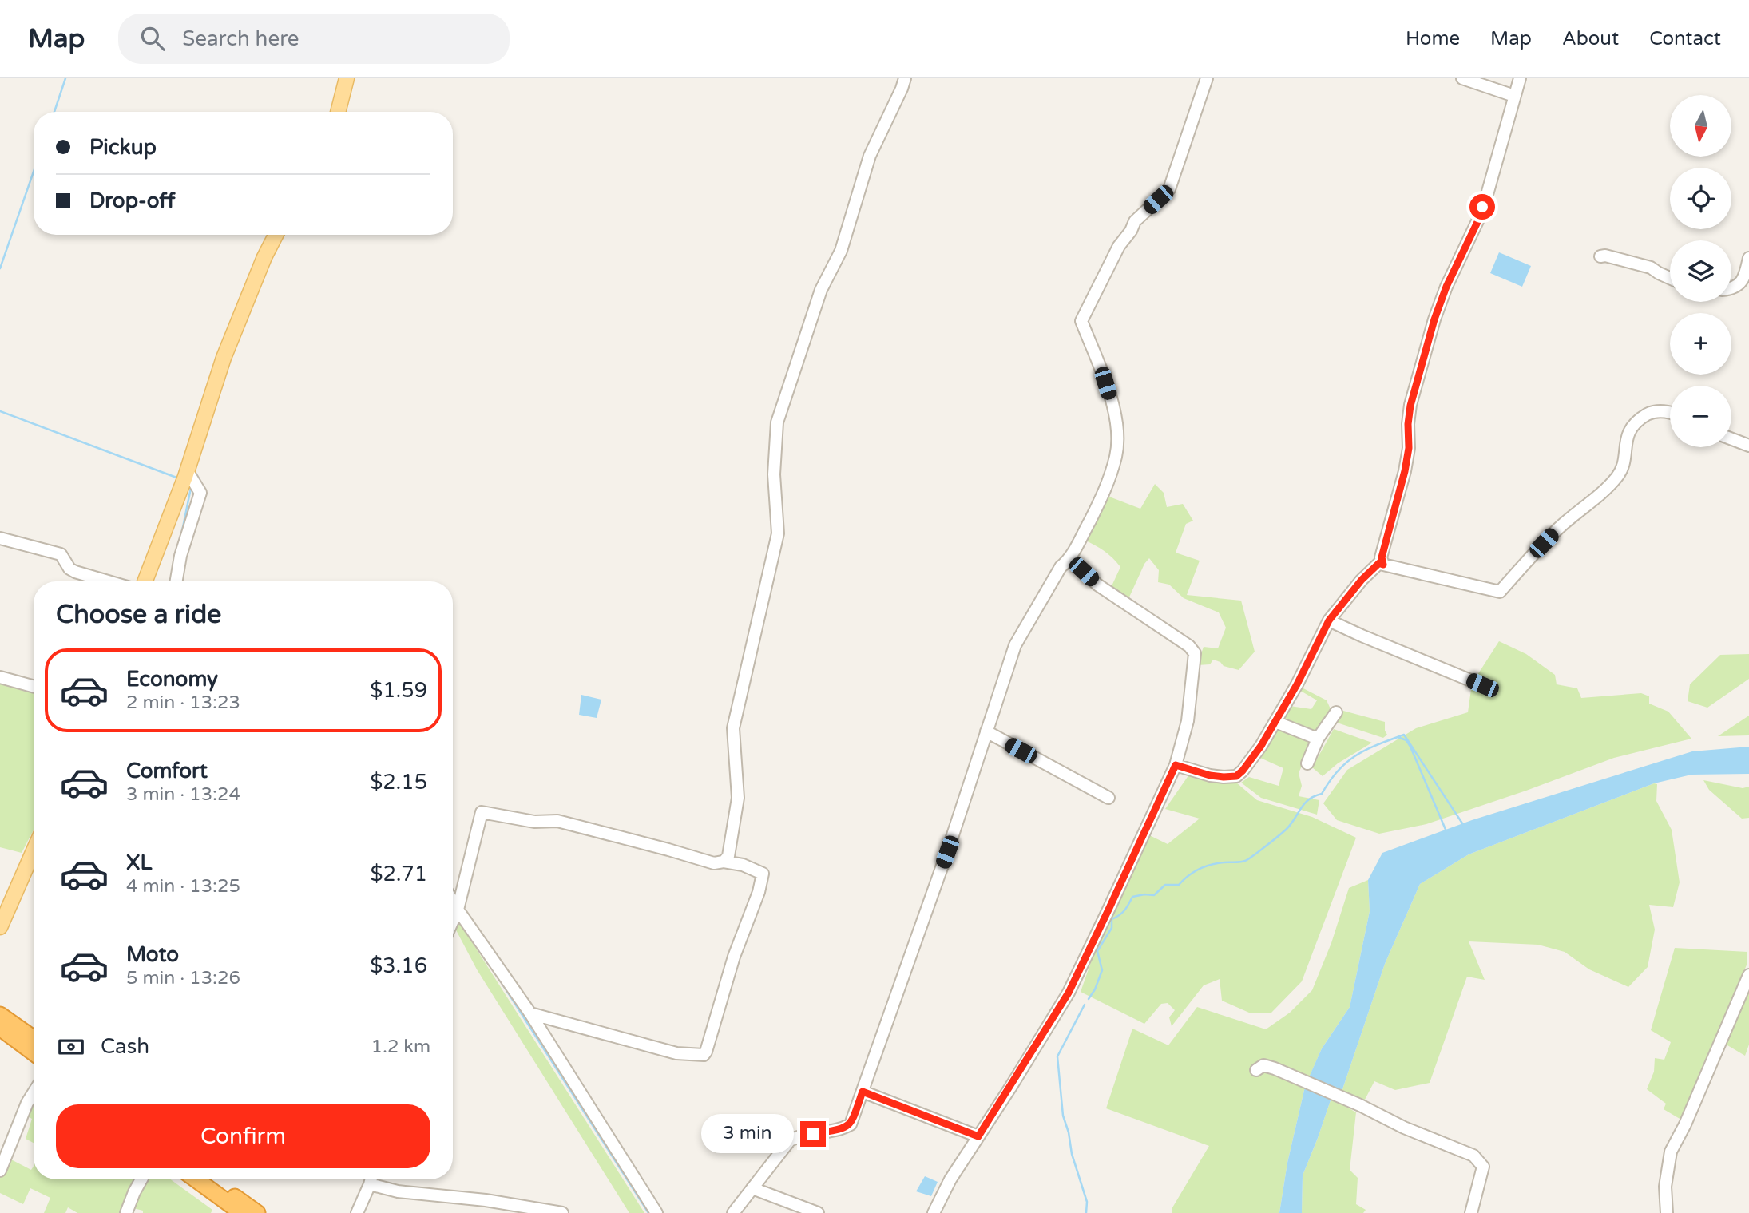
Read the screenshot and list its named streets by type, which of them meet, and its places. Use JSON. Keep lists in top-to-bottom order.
{
  "north": "bottom",
  "page": {
    "header": "Map",
    "search": "Search here",
    "nav": [
      "Home",
      "Map",
      "About",
      "Contact"
    ],
    "map_buttons": ["+", "−"],
    "banner": ["Pickup", "Drop-off"],
    "heading": "Choose a ride",
    "list": [
      {
        "name": "Economy",
        "note": "2 min · 13:23",
        "value": "$1.59"
      },
      {
        "name": "Comfort",
        "note": "3 min · 13:24",
        "value": "$2.15"
      },
      {
        "name": "XL",
        "note": "4 min · 13:25",
        "value": "$2.71"
      },
      {
        "name": "Moto",
        "note": "5 min · 13:26",
        "value": "$3.16"
      }
    ],
    "pay": ["Cash", "1.2 km"],
    "buttons": "Confirm",
    "bubble": "3 min"
  }
}
